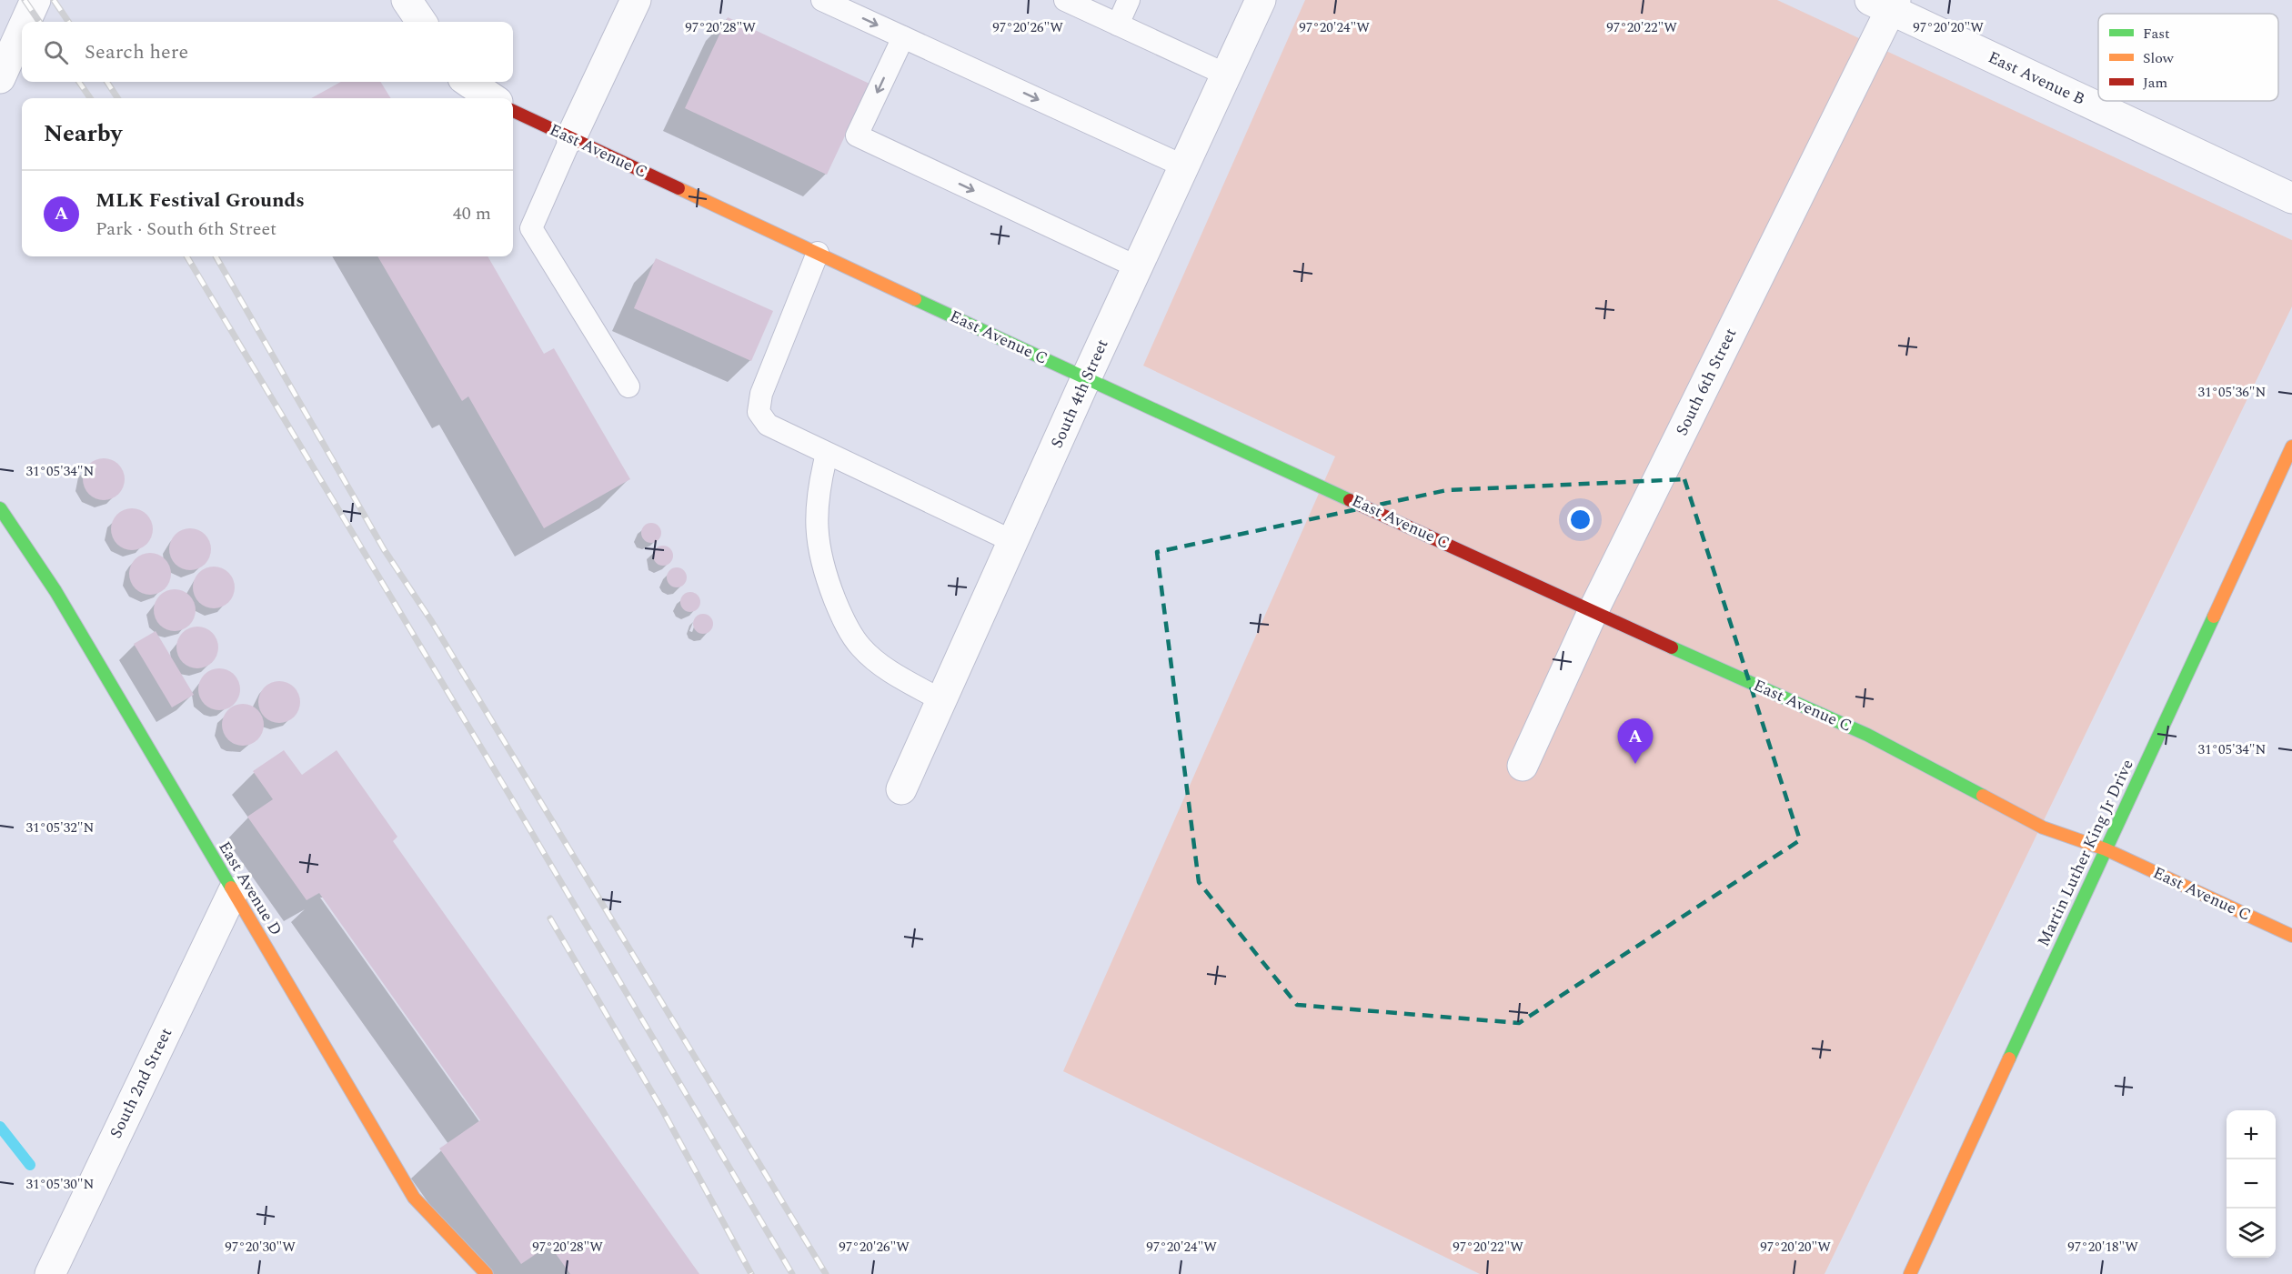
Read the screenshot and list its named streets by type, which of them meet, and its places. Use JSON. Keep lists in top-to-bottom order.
{
  "streets": {
    "street": [
      "East Avenue B",
      "East Avenue C",
      "South 6th Street",
      "South 4th Street",
      "Martin Luther King Jr Drive",
      "East Avenue D",
      "South 2nd Street"
    ]
  },
  "crossings": [
    ["East Avenue B", "South 6th Street"],
    ["East Avenue C", "South 6th Street"],
    ["East Avenue C", "South 4th Street"],
    ["East Avenue C", "Martin Luther King Jr Drive"],
    ["East Avenue D", "South 2nd Street"]
  ],
  "legend": ["Fast", "Slow", "Jam"],
  "page": {
    "search": "Search here",
    "heading": "Nearby",
    "list": [
      {
        "mark": "A",
        "name": "MLK Festival Grounds",
        "note": "Park · South 6th Street",
        "value": "40 m"
      }
    ],
    "pins": "A",
    "map_buttons": ["+", "−"]
  },
  "coordinates": [
    "97°20'28\"W",
    "97°20'26\"W",
    "97°20'24\"W",
    "97°20'22\"W",
    "97°20'20\"W",
    "31°05'36\"N",
    "31°05'34\"N",
    "31°05'32\"N",
    "31°05'30\"N",
    "97°20'30\"W",
    "97°20'18\"W"
  ]
}
